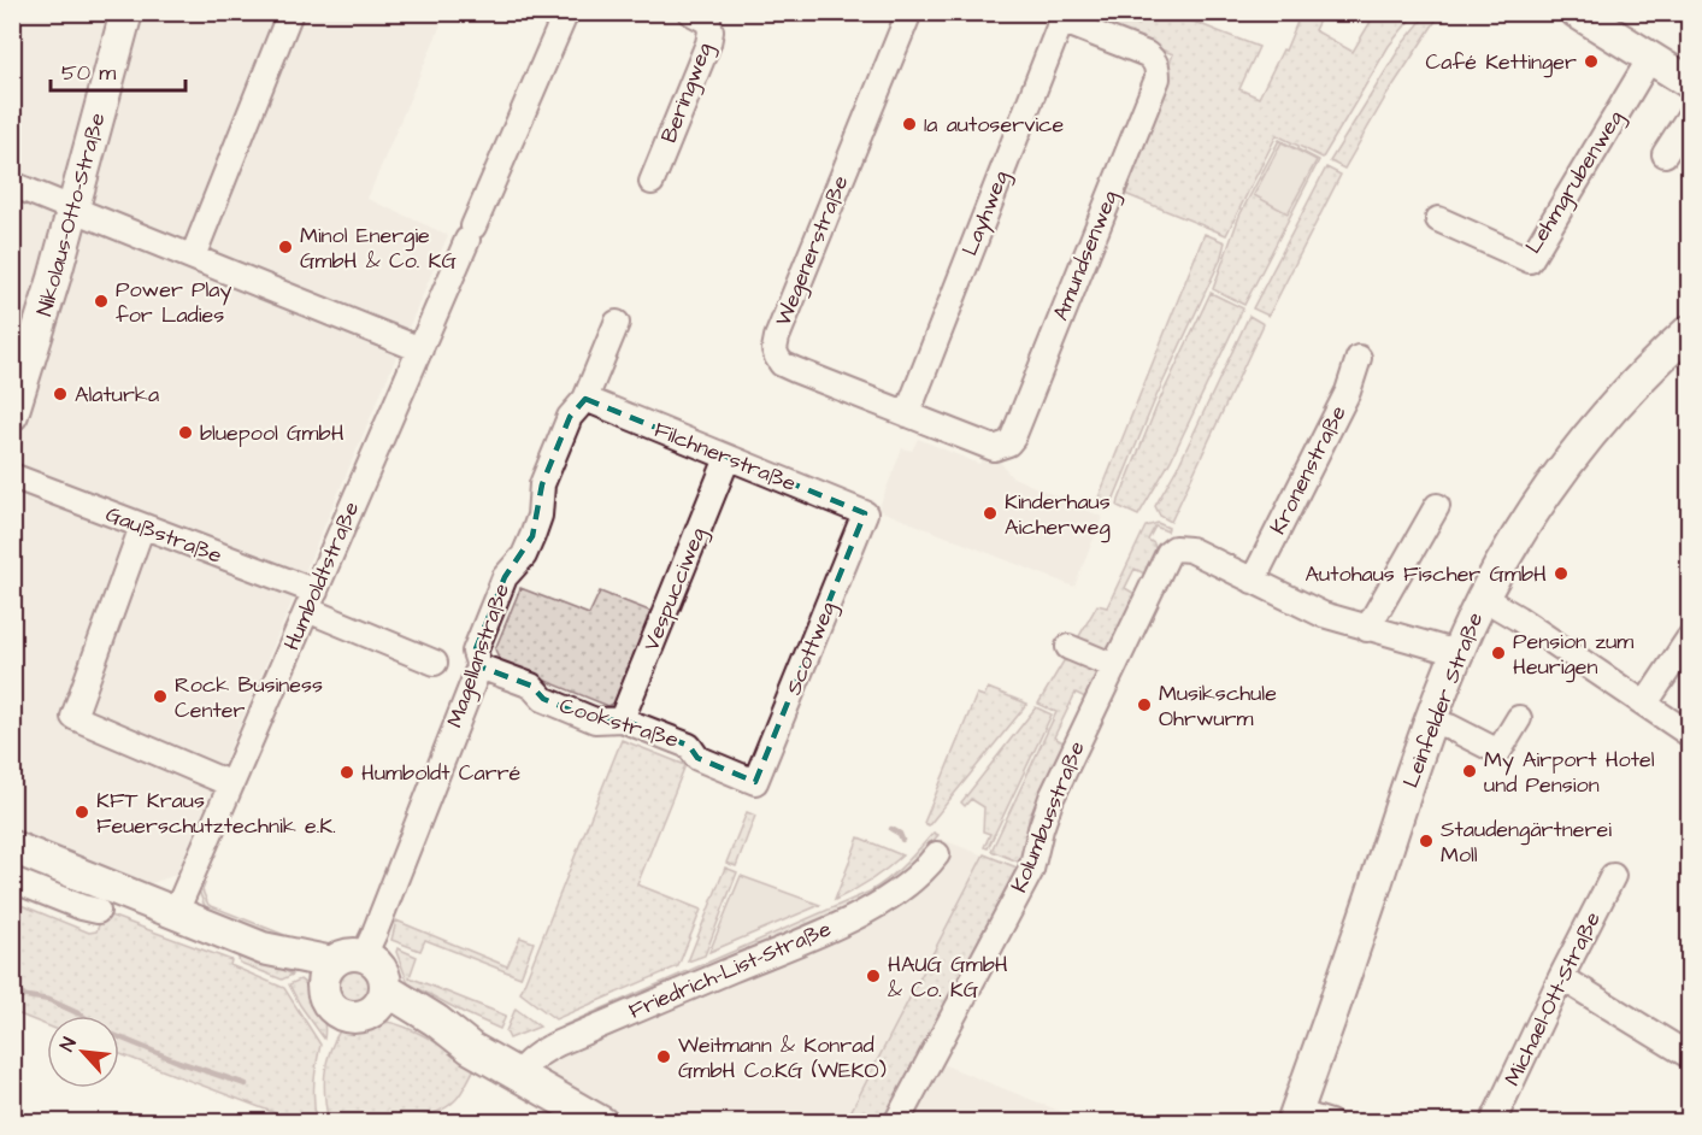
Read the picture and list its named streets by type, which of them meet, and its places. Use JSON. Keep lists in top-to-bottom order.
{
  "streets": {
    "main road": ["Nikolaus-Otto-Straße", "Leinfelder Straße"],
    "street": [
      "Beringweg",
      "Lehmgrubenweg",
      "Layhweg",
      "Wegenerstraße",
      "Amundsenweg",
      "Filchnerstraße",
      "Kronenstraße",
      "Gaußstraße",
      "Humboldtstraße",
      "Vespucciweg",
      "Scottweg",
      "Magellanstraße",
      "Cookstraße",
      "Kolumbusstraße",
      "Friedrich-List-Straße",
      "Michael-Ott-Straße"
    ]
  },
  "crossings": [
    ["Layhweg", "Wegenerstraße"],
    ["Layhweg", "Amundsenweg"],
    ["Wegenerstraße", "Amundsenweg"],
    ["Filchnerstraße", "Vespucciweg"],
    ["Filchnerstraße", "Scottweg"],
    ["Filchnerstraße", "Magellanstraße"],
    ["Kronenstraße", "Kolumbusstraße"],
    ["Gaußstraße", "Humboldtstraße"],
    ["Vespucciweg", "Cookstraße"],
    ["Scottweg", "Cookstraße"],
    ["Magellanstraße", "Cookstraße"]
  ],
  "places": [
    "Café Kettinger",
    "1a autoservice",
    "Minol Energie GmbH & Co. KG",
    "Power Play for Ladies",
    "Alaturka",
    "bluepool GmbH",
    "Kinderhaus Aicherweg",
    "Autohaus Fischer GmbH",
    "Pension zum Heurigen",
    "Rock Business Center",
    "Musikschule Ohrwurm",
    "My Airport Hotel und Pension",
    "Humboldt Carré",
    "KFT Kraus Feuerschutztechnik e.K.",
    "Staudengärtnerei Moll",
    "HAUG GmbH & Co. KG",
    "Weitmann & Konrad GmbH Co.KG (WEKO)"
  ],
  "scale_bar": "50 m",
  "north": "top left"
}
